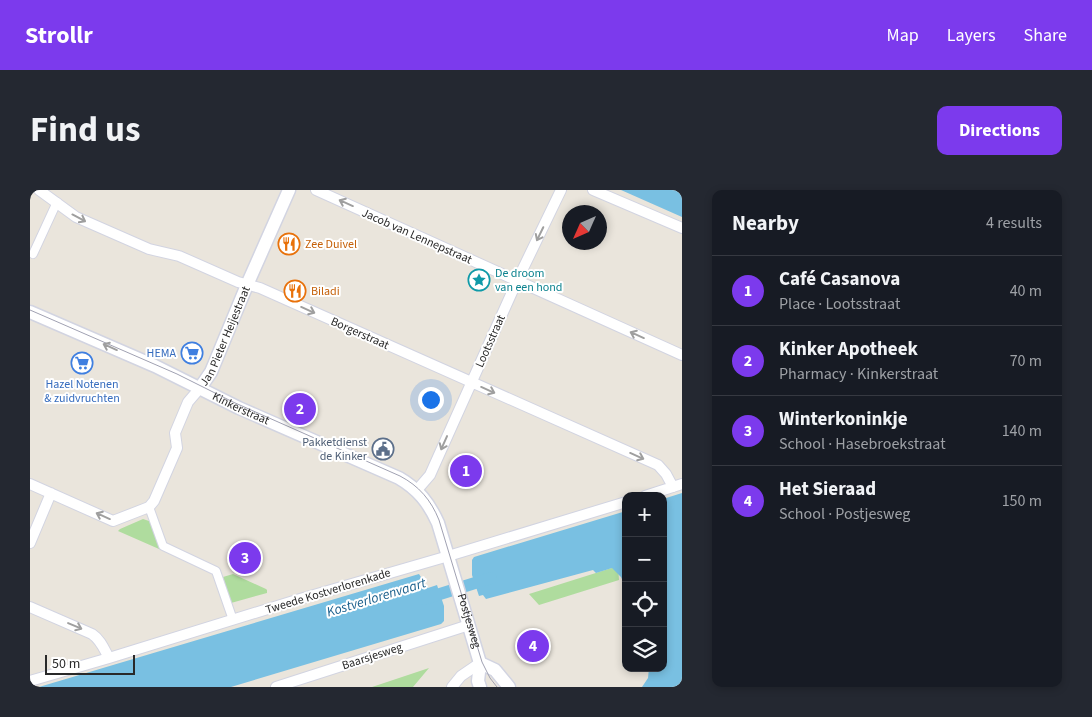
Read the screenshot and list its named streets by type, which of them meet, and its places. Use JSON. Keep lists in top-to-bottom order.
{
  "streets": {
    "street": [
      "Jacob van Lennepstraat",
      "Borgerstraat",
      "Jan Pieter Heijestraat",
      "Lootsstraat",
      "Kinkerstraat",
      "Tweede Kostverlorenkade",
      "Postjesweg",
      "Baarsjesweg"
    ]
  },
  "crossings": [
    ["Jacob van Lennepstraat", "Lootsstraat"],
    ["Borgerstraat", "Jan Pieter Heijestraat"],
    ["Borgerstraat", "Lootsstraat"],
    ["Jan Pieter Heijestraat", "Kinkerstraat"],
    ["Lootsstraat", "Kinkerstraat"],
    ["Kinkerstraat", "Tweede Kostverlorenkade"],
    ["Kinkerstraat", "Postjesweg"],
    ["Postjesweg", "Baarsjesweg"]
  ],
  "one_way": [
    "Jacob van Lennepstraat",
    "Borgerstraat",
    "Lootsstraat",
    "Kinkerstraat"
  ],
  "water": ["Kostverlorenvaart"],
  "places": {
    "restaurant": ["Zee Duivel", "Biladi"],
    "place": ["De droom van een hond"],
    "supermarket": ["HEMA", "Hazel Notenen & zuidvruchten"],
    "public building": ["Pakketdienst de Kinker"]
  },
  "scale_bar": "50 m",
  "north": "bottom left",
  "page": {
    "header": "Strollr",
    "nav": ["Map", "Layers", "Share"],
    "title": "Find us",
    "buttons": "Directions",
    "heading": ["Nearby", "4 results"],
    "list": [
      {
        "mark": "1",
        "name": "Café Casanova",
        "note": "Place · Lootsstraat",
        "value": "40 m"
      },
      {
        "mark": "2",
        "name": "Kinker Apotheek",
        "note": "Pharmacy · Kinkerstraat",
        "value": "70 m"
      },
      {
        "mark": "3",
        "name": "Winterkoninkje",
        "note": "School · Hasebroekstraat",
        "value": "140 m"
      },
      {
        "mark": "4",
        "name": "Het Sieraad",
        "note": "School · Postjesweg",
        "value": "150 m"
      }
    ],
    "pins": [
      "2",
      "1",
      "3",
      "4"
    ],
    "map_buttons": ["+", "−"],
    "scale": "50 m"
  }
}
